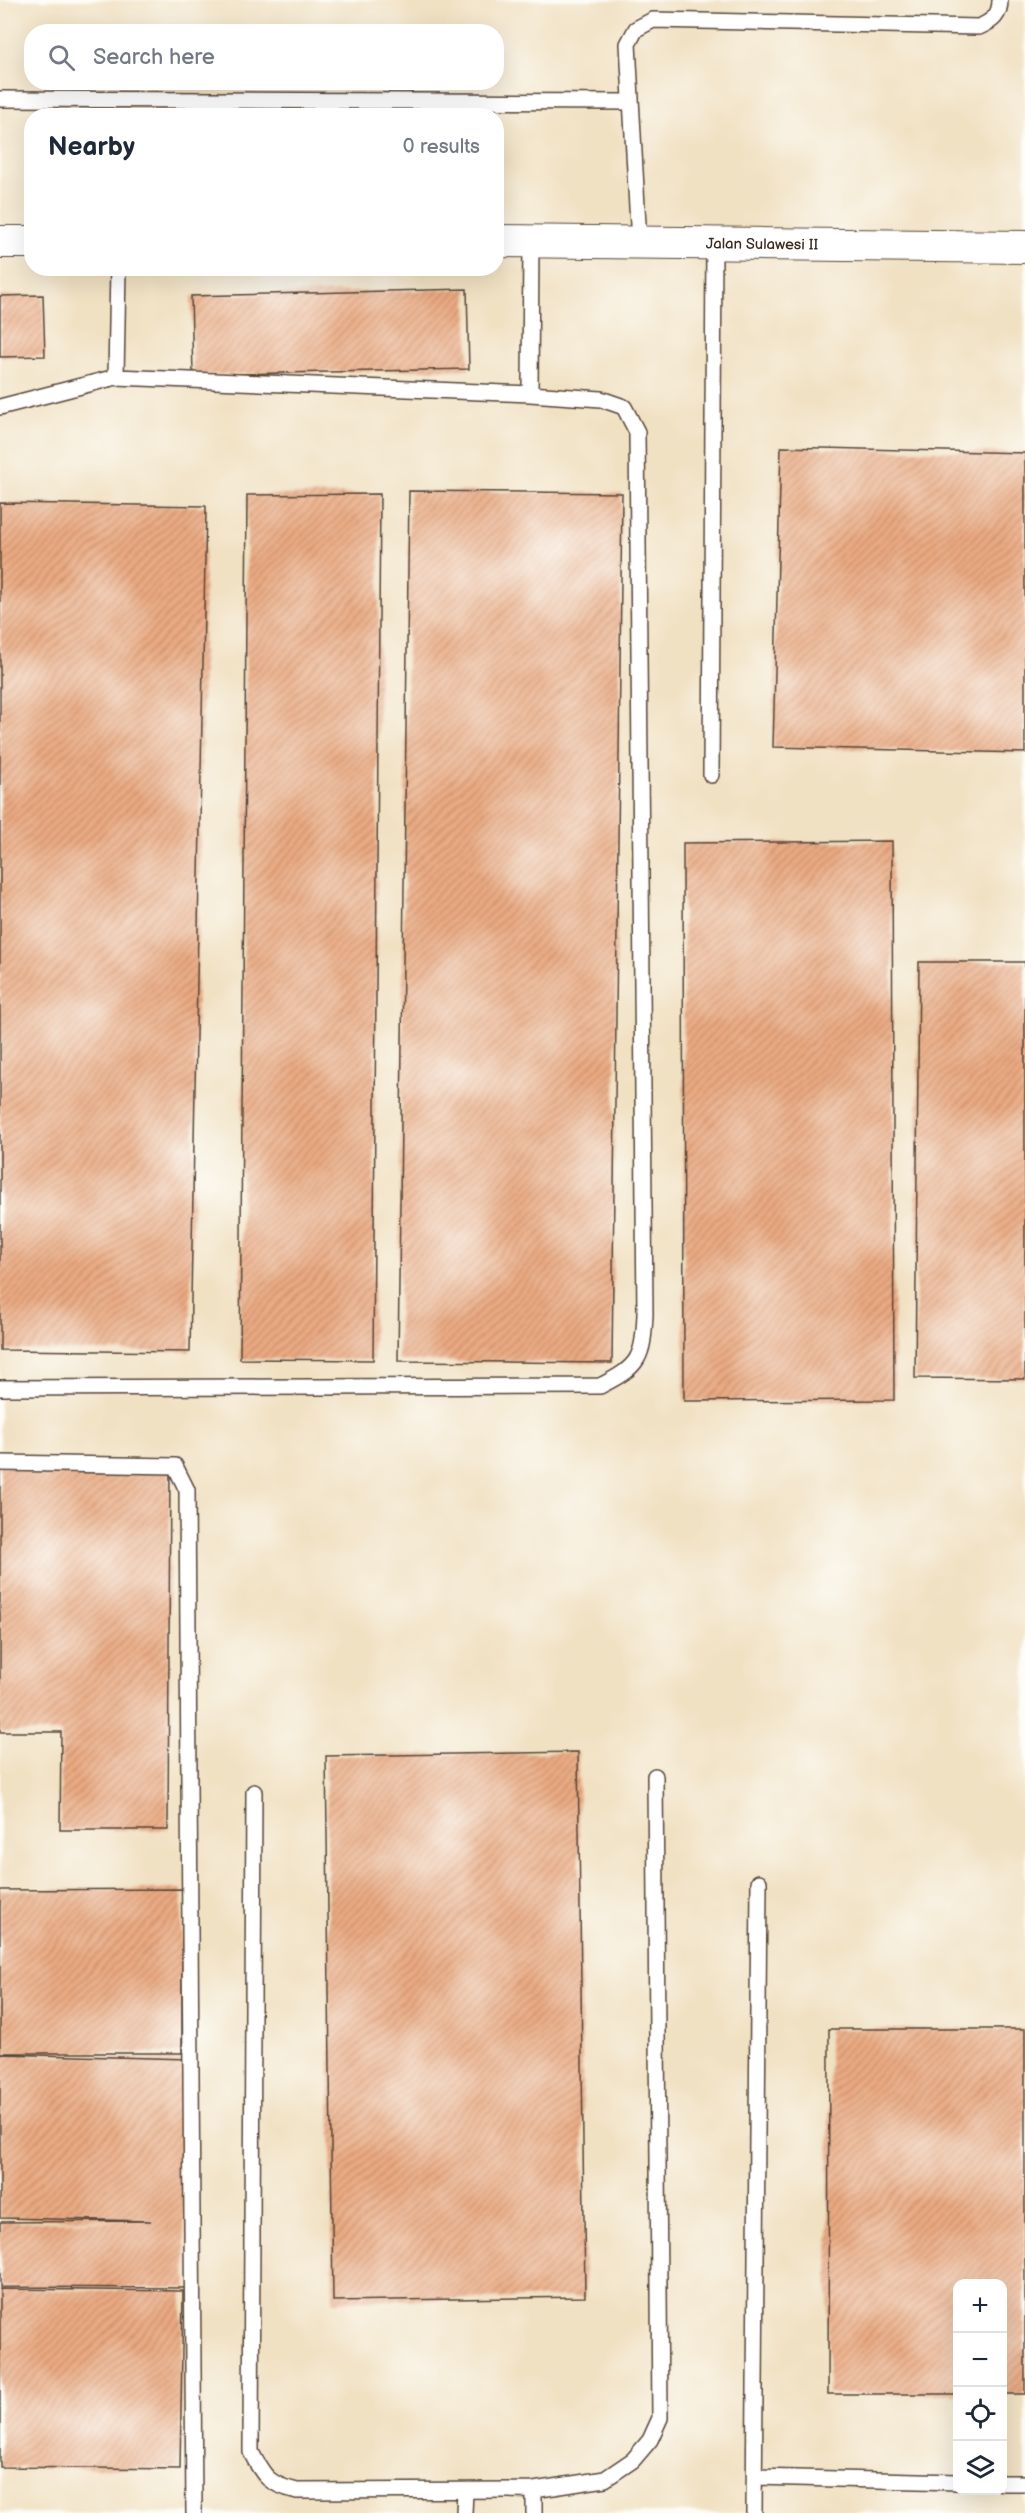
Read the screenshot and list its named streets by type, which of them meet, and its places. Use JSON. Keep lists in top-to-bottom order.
{
  "streets": {
    "street": ["Jalan Sulawesi II"]
  },
  "page": {
    "search": "Search here",
    "heading": ["Nearby", "0 results"],
    "map_buttons": ["+", "−"]
  }
}
